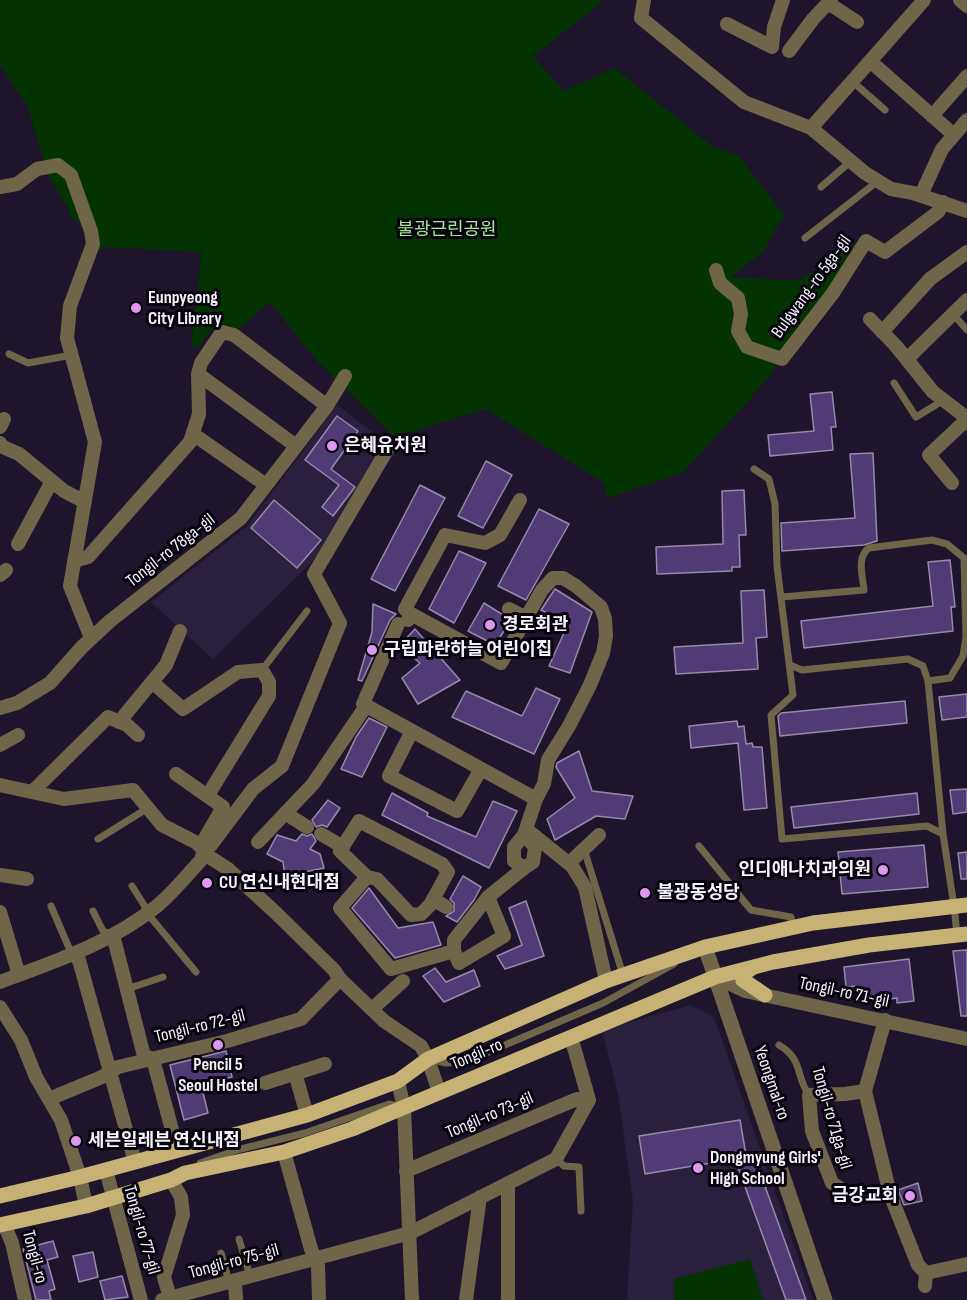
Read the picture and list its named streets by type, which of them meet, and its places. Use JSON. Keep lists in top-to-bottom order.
{
  "streets": {
    "main road": ["Tongil-ro"],
    "street": [
      "Bulgwang-ro 5ga-gil",
      "Tongil-ro 78ga-gil",
      "Tongil-ro 71-gil",
      "Tongil-ro 72-gil",
      "Yeongmal-ro",
      "Tongil-ro 73-gil",
      "Tongil-ro 71ga-gil",
      "Tongil-ro 77-gil",
      "Tongil-ro 75-gil"
    ]
  },
  "crossings": [
    ["Tongil-ro 71-gil", "Tongil-ro"],
    ["Tongil-ro 71-gil", "Yeongmal-ro"],
    ["Tongil-ro 71-gil", "Tongil-ro 71ga-gil"],
    ["Tongil-ro", "Yeongmal-ro"],
    ["Tongil-ro", "Tongil-ro 77-gil"]
  ],
  "parks": ["불광근린공원"],
  "places": [
    "Eunpyeong City Library",
    "은혜유치원",
    "경로회관",
    "구립파란하늘 어린이집",
    "인디애나치과의원",
    "CU 연신내현대점",
    "불광동성당",
    "Pencil 5 Seoul Hostel",
    "세븐일레븐 연신내점",
    "Dongmyung Girls' High School",
    "금강교회"
  ]
}
